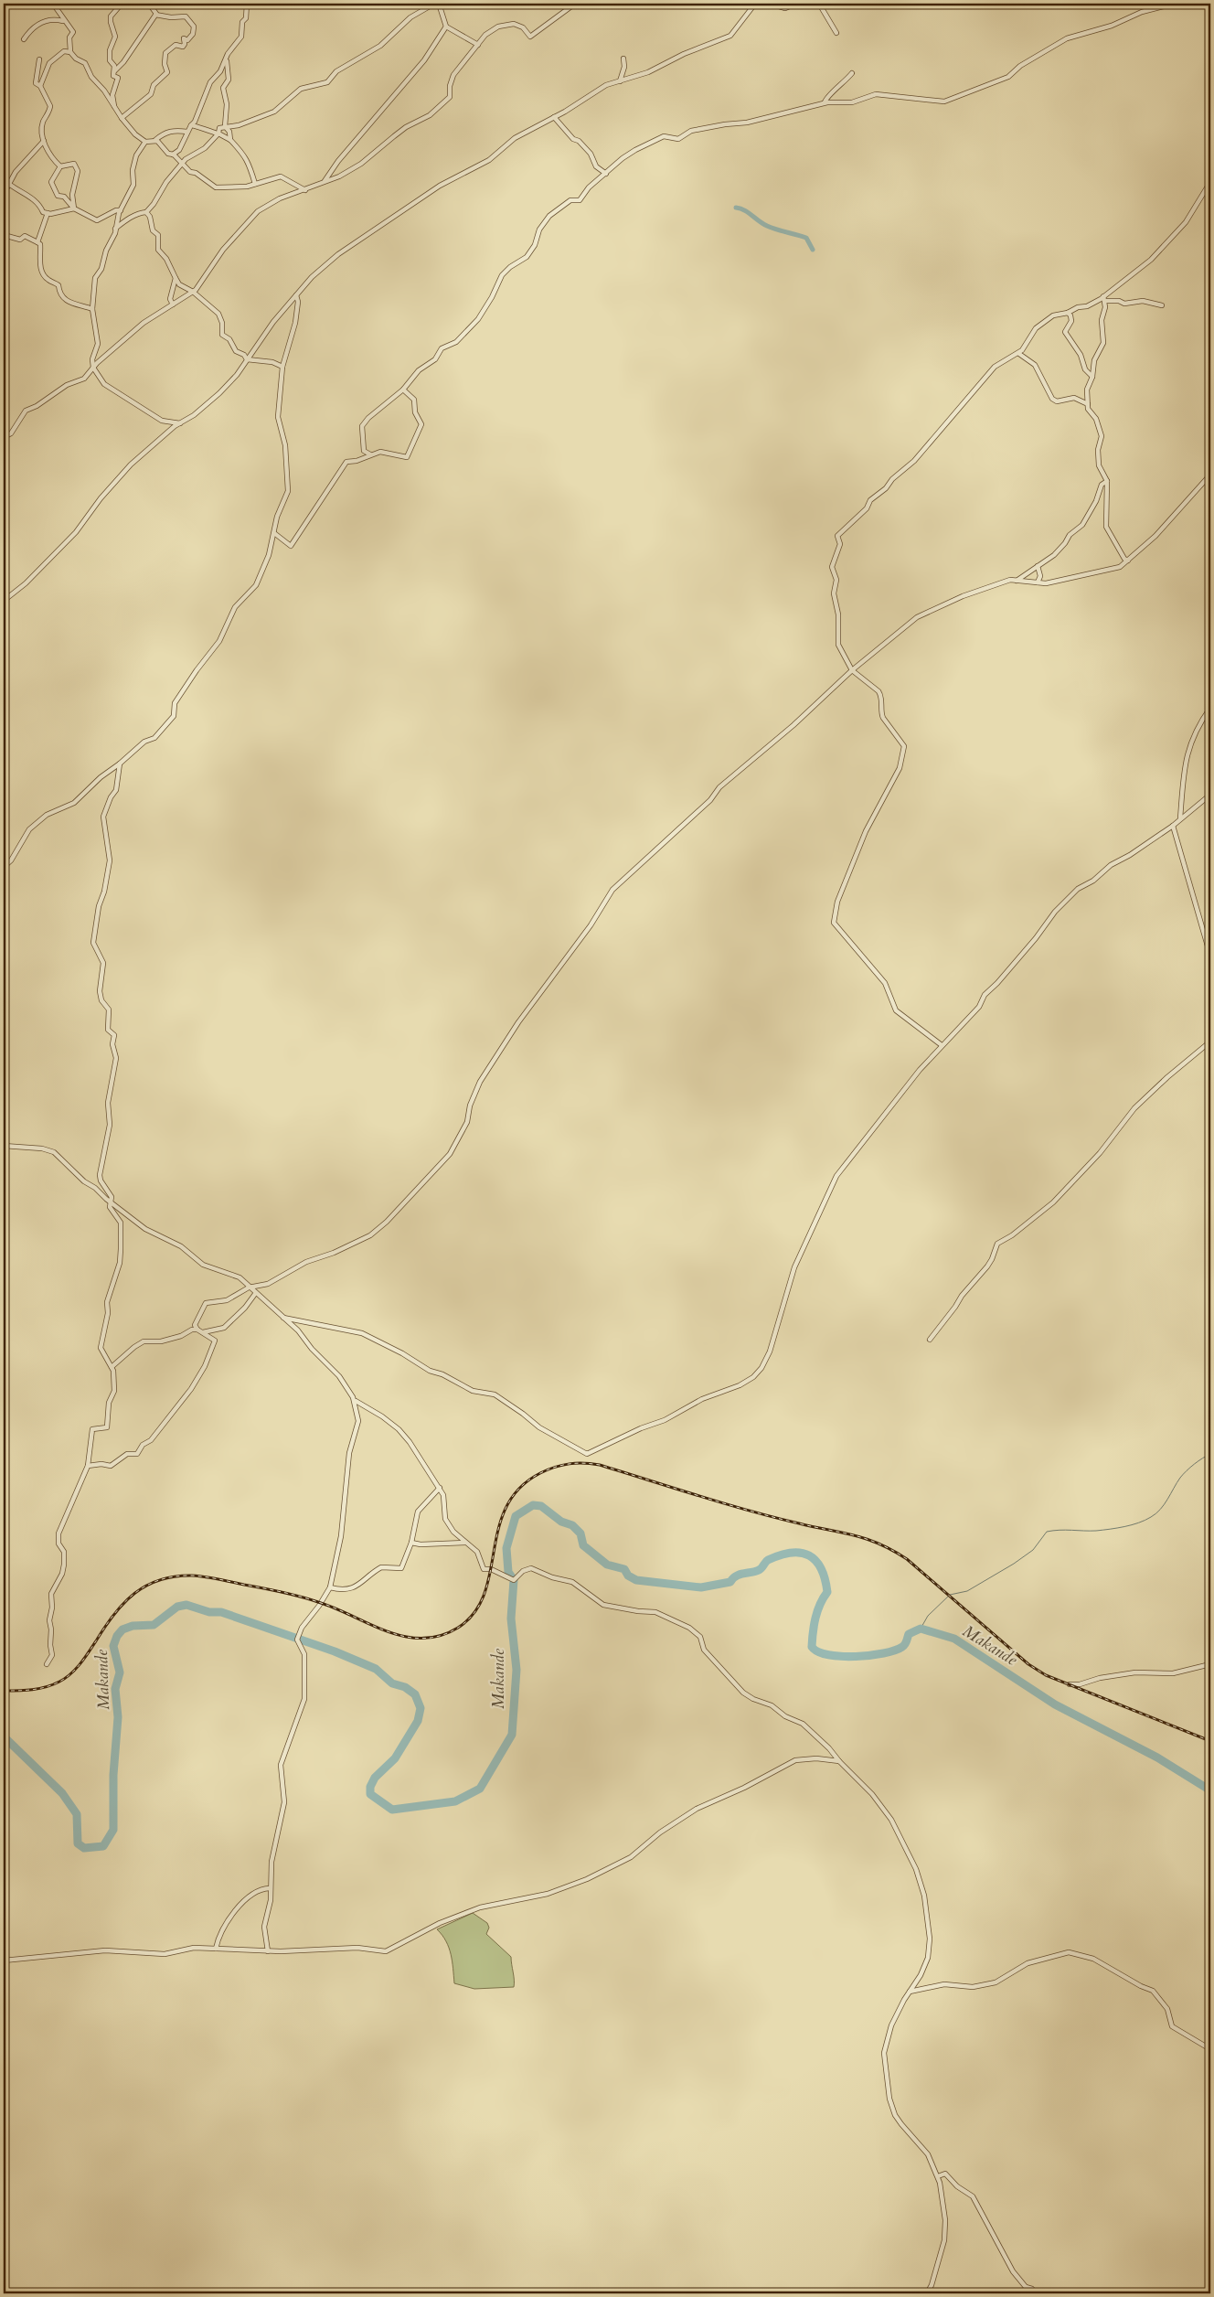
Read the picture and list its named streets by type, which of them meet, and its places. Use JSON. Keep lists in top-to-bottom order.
{
  "water": ["Makande"]
}
